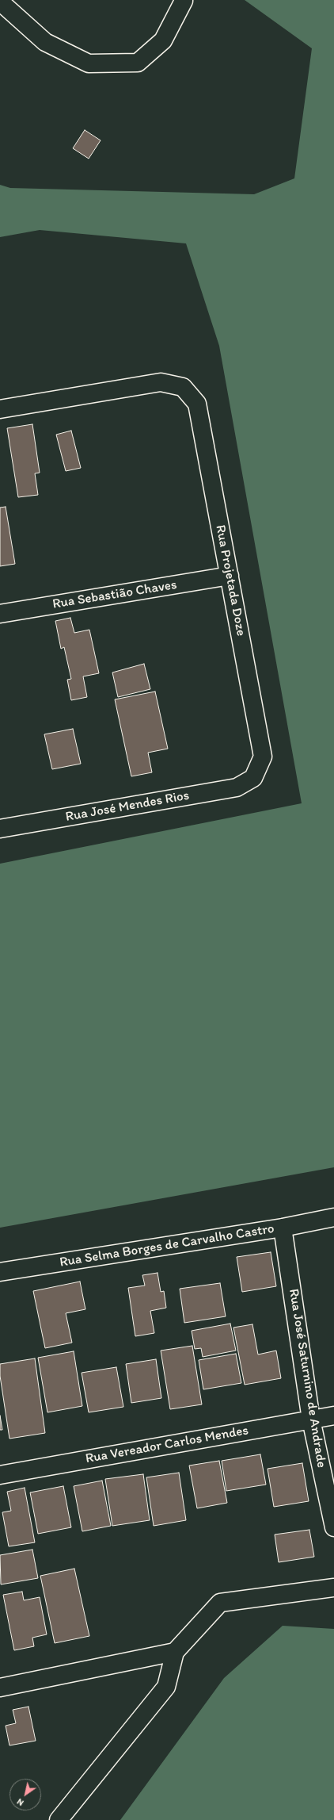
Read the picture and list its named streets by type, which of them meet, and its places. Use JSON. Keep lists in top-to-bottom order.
{
  "streets": {
    "street": [
      "Rua Projetada Doze",
      "Rua Sebastião Chaves",
      "Rua José Mendes Rios",
      "Rua Selma Borges de Carvalho Castro",
      "Rua José Saturnino de Andrade",
      "Rua Vereador Carlos Mendes"
    ]
  },
  "crossings": [
    ["Rua Projetada Doze", "Rua Sebastião Chaves"],
    ["Rua Projetada Doze", "Rua José Mendes Rios"],
    ["Rua Selma Borges de Carvalho Castro", "Rua José Saturnino de Andrade"],
    ["Rua José Saturnino de Andrade", "Rua Vereador Carlos Mendes"]
  ],
  "north": "bottom left"
}
